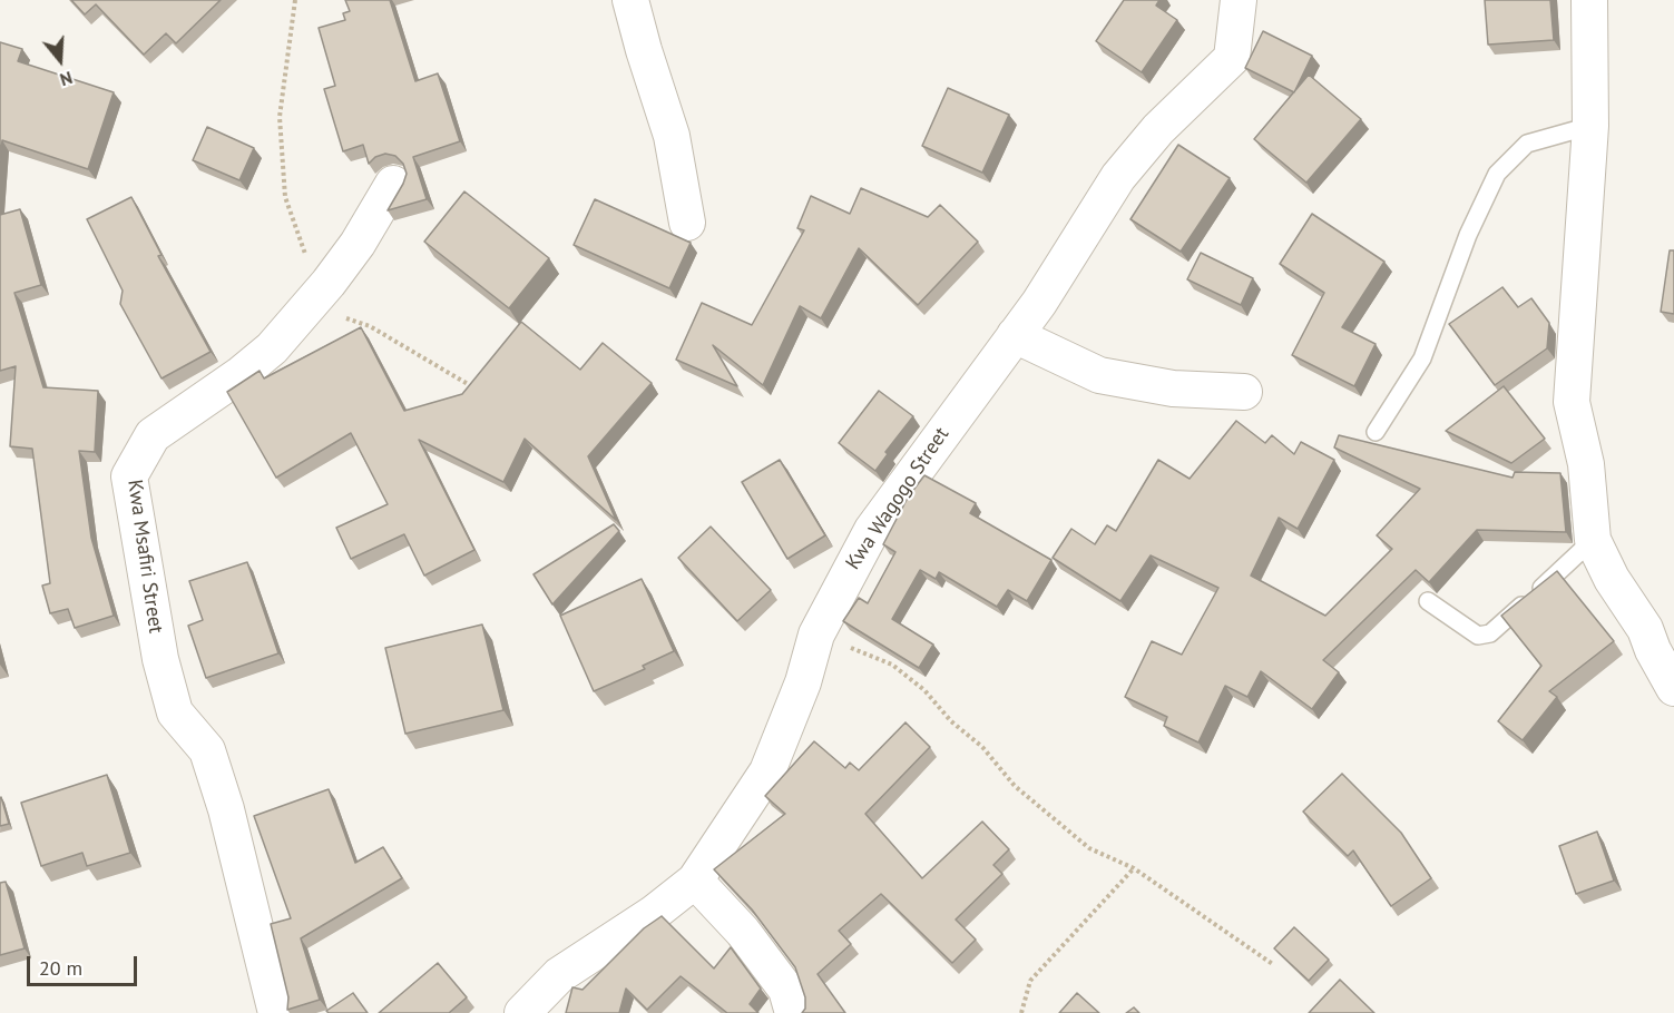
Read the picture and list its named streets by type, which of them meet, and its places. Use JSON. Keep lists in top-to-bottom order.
{
  "streets": {
    "street": ["Kwa Wagogo Street", "Kwa Msafiri Street"]
  },
  "scale_bar": "20 m",
  "north": "bottom"
}
